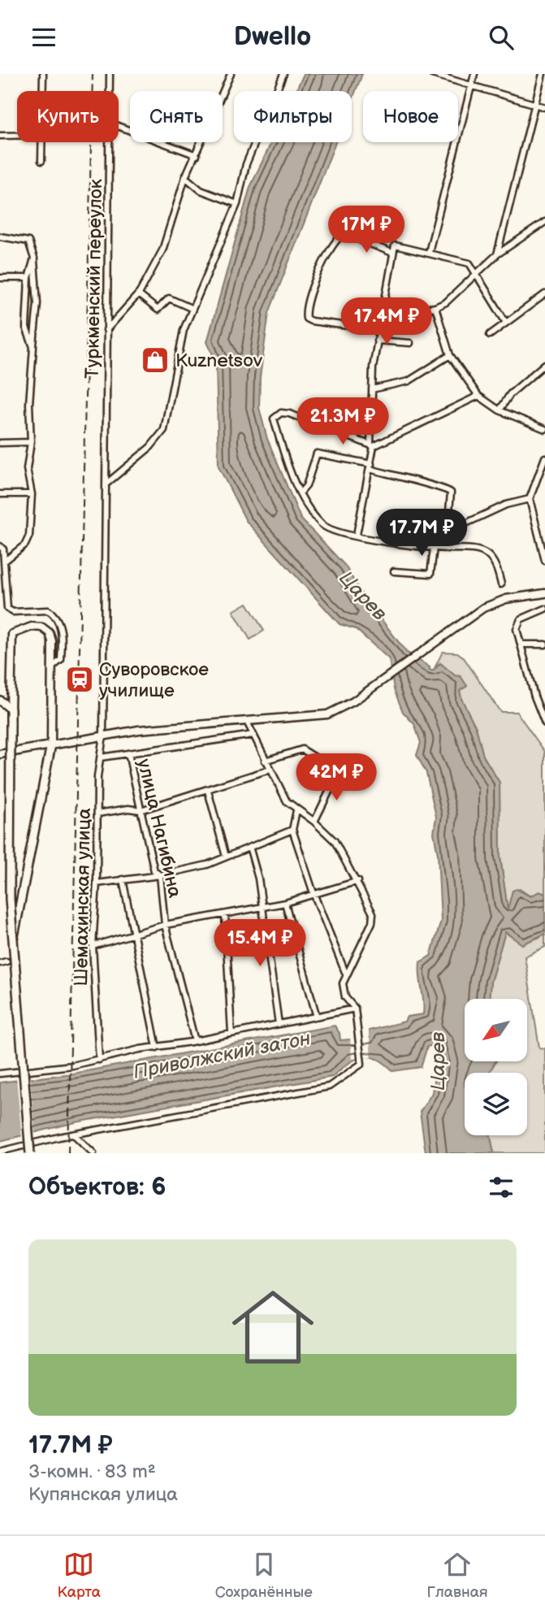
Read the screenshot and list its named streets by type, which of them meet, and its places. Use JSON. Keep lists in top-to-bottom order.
{
  "streets": {
    "street": ["Туркменский переулок", "улица Нагибина", "Шемахинская улица"]
  },
  "crossings": [
    ["Туркменский переулок", "Шемахинская улица"]
  ],
  "water": ["Царев", "Приволжский затон"],
  "places": {
    "shop": ["Kuznetsov"],
    "station": ["Суворовское училище"]
  },
  "north": "bottom left",
  "page": {
    "header": "Dwello",
    "chip": [
      "Купить",
      "Снять",
      "Фильтры",
      "Новое"
    ],
    "price": [
      "17M ₽",
      "17.4M ₽",
      "21.3M ₽",
      "17.7M ₽",
      "42M ₽",
      "15.4M ₽"
    ],
    "heading": "Объектов: 6",
    "list": [
      {
        "name": "17.7M ₽",
        "note": "3-комн. · 83 m² · Купянская улица"
      }
    ],
    "tabs": ["Карта", "Сохранённые", "Главная"]
  }
}
